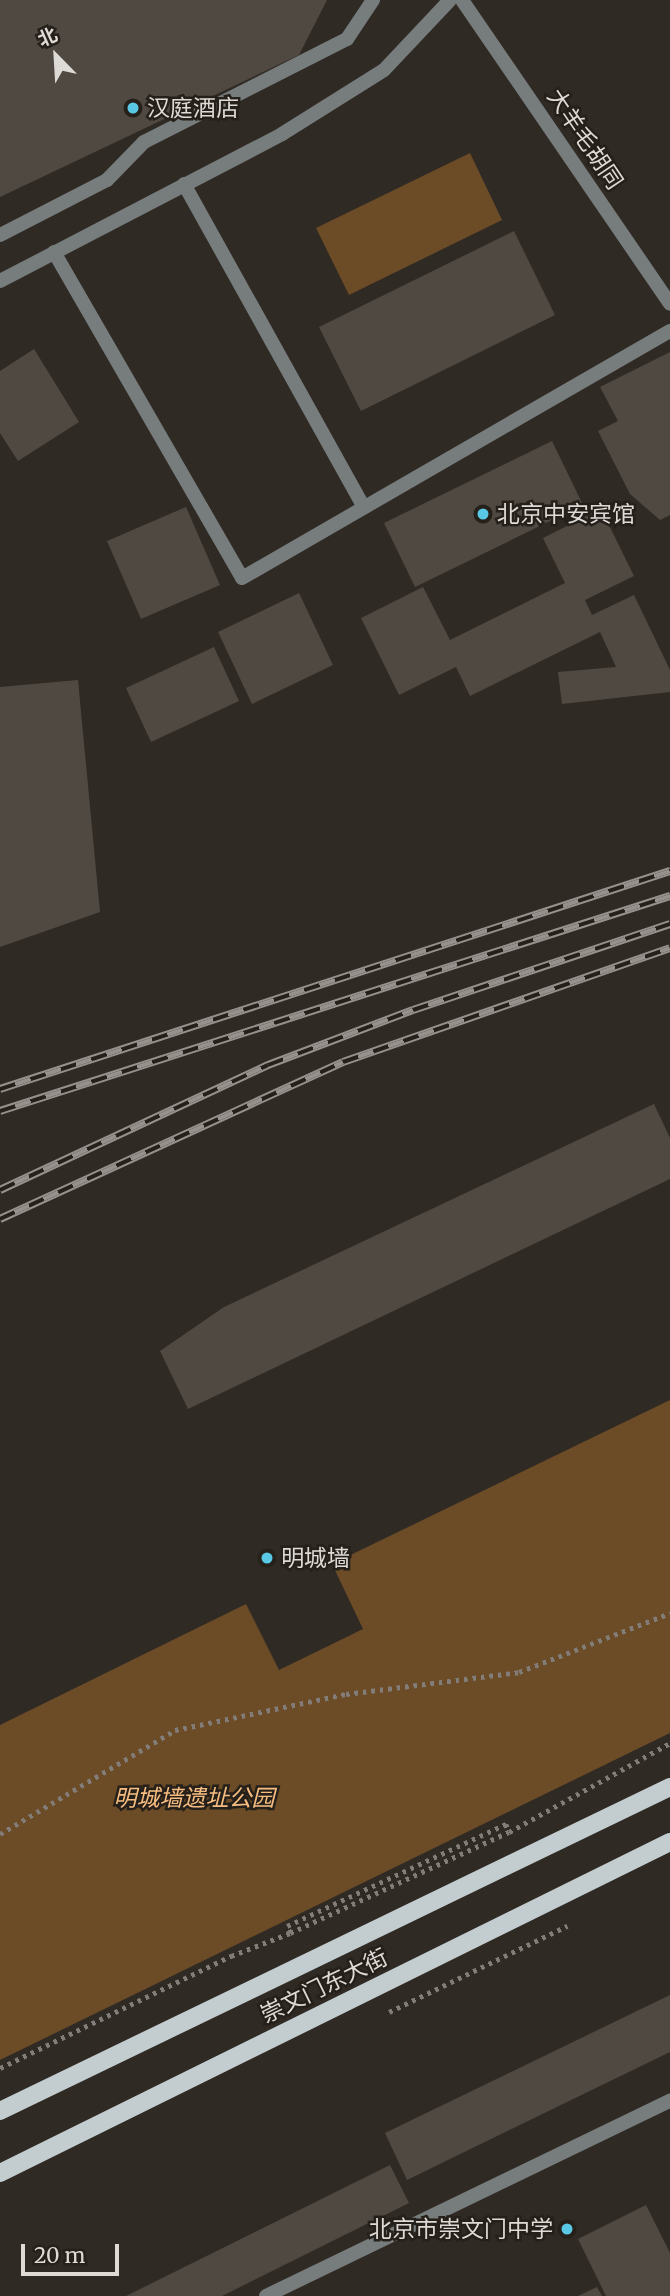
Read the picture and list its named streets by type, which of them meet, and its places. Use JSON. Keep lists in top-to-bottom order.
{
  "streets": {
    "main road": ["崇文门东大街"],
    "street": ["大羊毛胡同"]
  },
  "parks": ["明城墙遗址公园"],
  "places": [
    "汉庭酒店",
    "北京中安宾馆",
    "明城墙",
    "北京市崇文门中学"
  ],
  "scale_bar": "20 m",
  "north": "top left"
}
